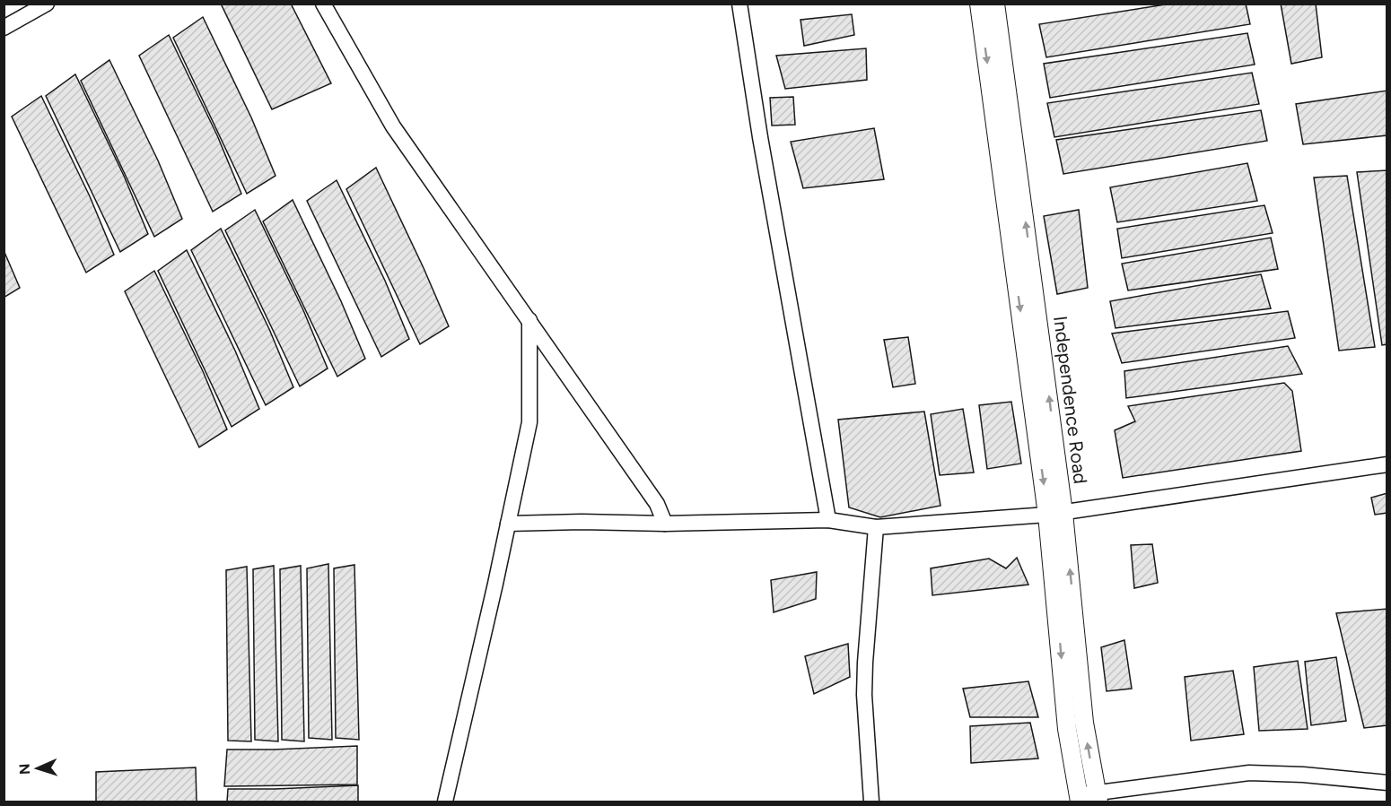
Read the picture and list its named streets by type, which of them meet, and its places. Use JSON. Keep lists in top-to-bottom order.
{
  "streets": {
    "main road": ["Independence Road"]
  },
  "north": "left"
}
